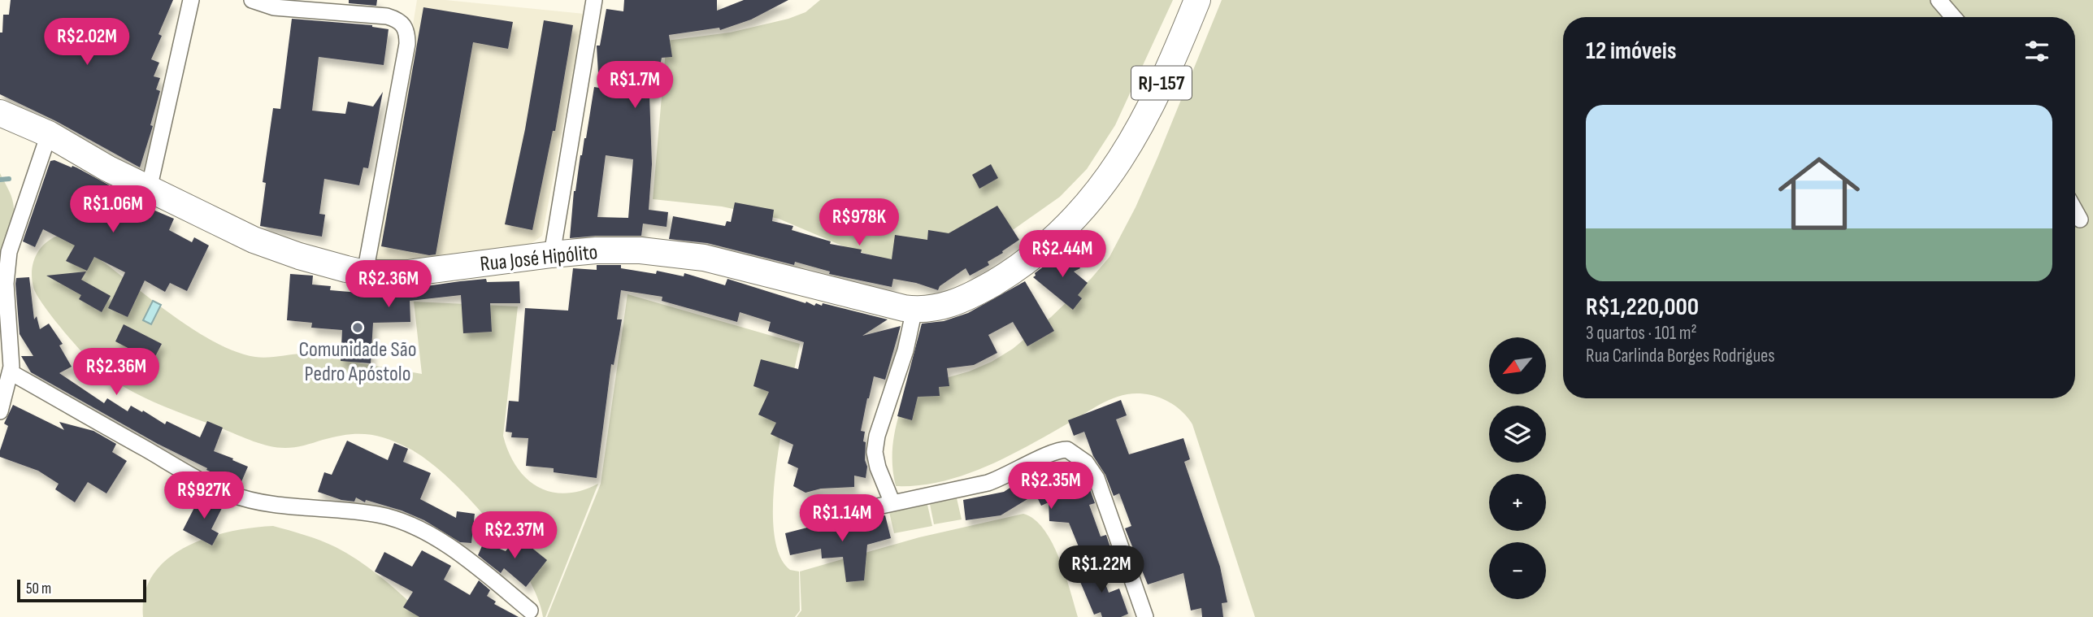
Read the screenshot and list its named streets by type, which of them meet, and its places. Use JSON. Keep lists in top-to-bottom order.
{
  "streets": {
    "main road": ["RJ-157", "Rua José Hipólito"]
  },
  "places": ["Comunidade São Pedro Apóstolo"],
  "scale_bar": "50 m",
  "north": "bottom left",
  "page": {
    "heading": "12 imóveis",
    "price": [
      "R$2.02M",
      "R$1.7M",
      "R$1.06M",
      "R$978K",
      "R$2.44M",
      "R$2.36M",
      "R$2.36M",
      "R$2.35M",
      "R$927K",
      "R$1.14M",
      "R$2.37M",
      "R$1.22M"
    ],
    "list": [
      {
        "name": "R$1,220,000",
        "note": "3 quartos · 101 m² · Rua Carlinda Borges Rodrigues"
      }
    ],
    "map_buttons": ["+", "−"],
    "scale": "50 m"
  }
}
